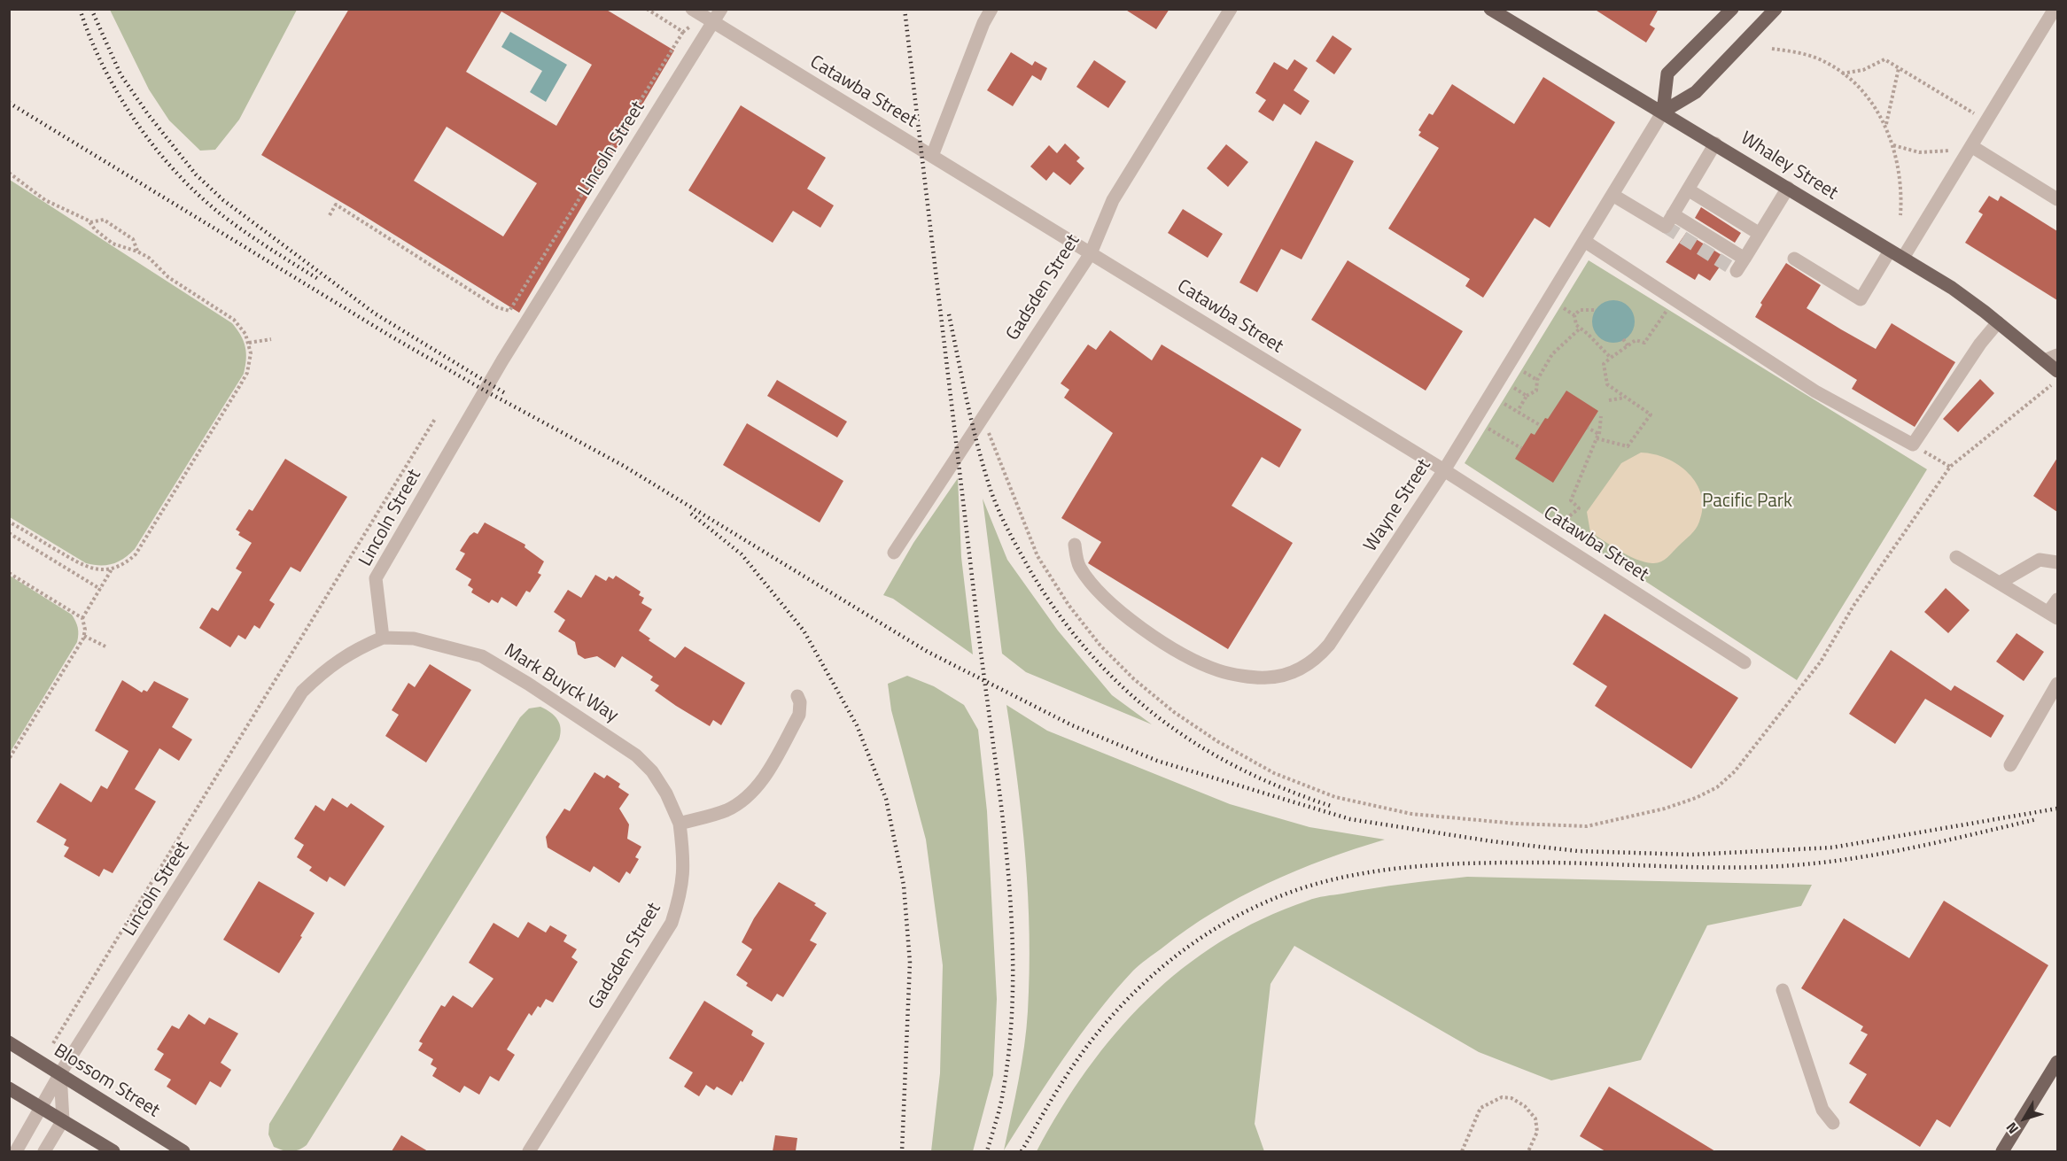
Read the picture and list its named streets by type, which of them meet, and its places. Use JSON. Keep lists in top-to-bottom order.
{
  "streets": {
    "main road": ["Whaley Street", "Wayne Street", "Blossom Street"],
    "street": [
      "Catawba Street",
      "Lincoln Street",
      "Gadsden Street",
      "Mark Buyck Way"
    ]
  },
  "crossings": [
    ["Catawba Street", "Lincoln Street"],
    ["Catawba Street", "Gadsden Street"],
    ["Catawba Street", "Wayne Street"],
    ["Lincoln Street", "Mark Buyck Way"],
    ["Lincoln Street", "Blossom Street"],
    ["Whaley Street", "Wayne Street"],
    ["Gadsden Street", "Mark Buyck Way"]
  ],
  "parks": ["Pacific Park"],
  "north": "bottom left"
}
